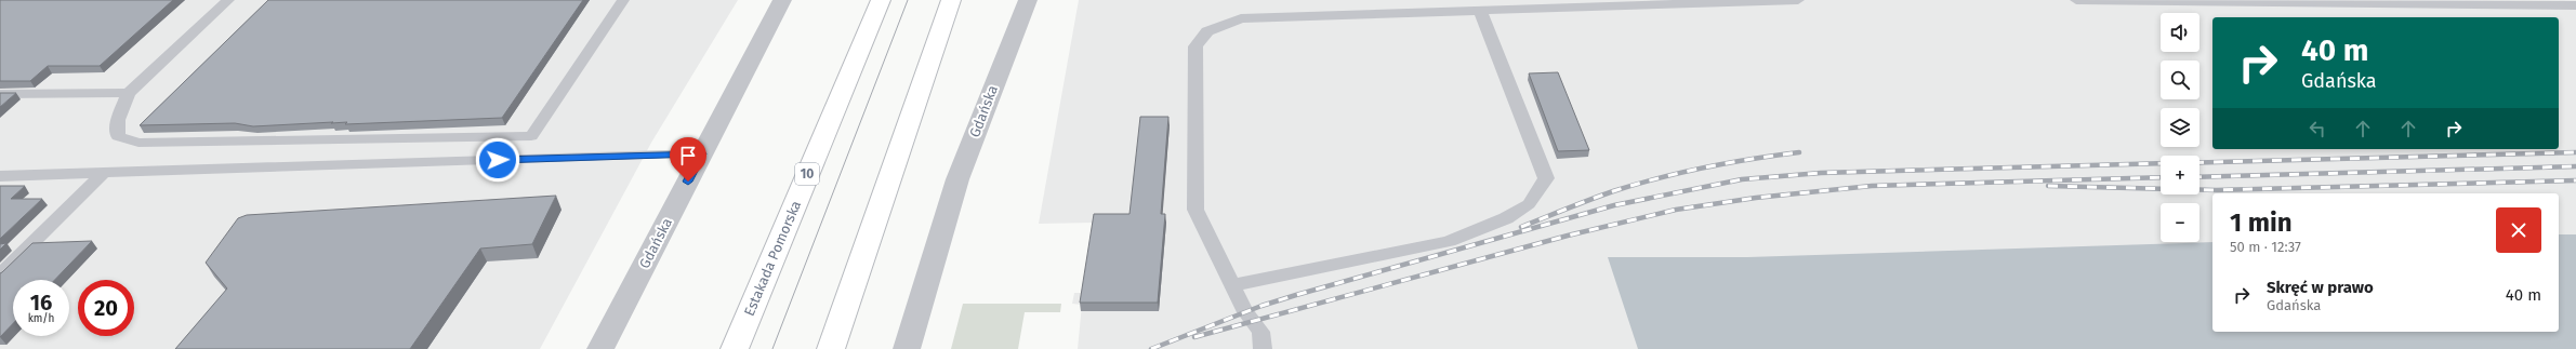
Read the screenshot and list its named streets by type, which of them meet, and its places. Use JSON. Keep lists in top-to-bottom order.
{
  "streets": {
    "main road": ["10", "Estakada Pomorska"],
    "street": ["Gdańska"]
  },
  "page": {
    "map_buttons": ["+", "−"],
    "turn": ["40 m", "Gdańska"],
    "heading": ["1 min", "50 m · 12:37"],
    "list": [
      {
        "name": "Skręć w prawo",
        "note": "Gdańska",
        "value": "40 m"
      }
    ],
    "speed": "16 km/h",
    "limit": "20"
  }
}
